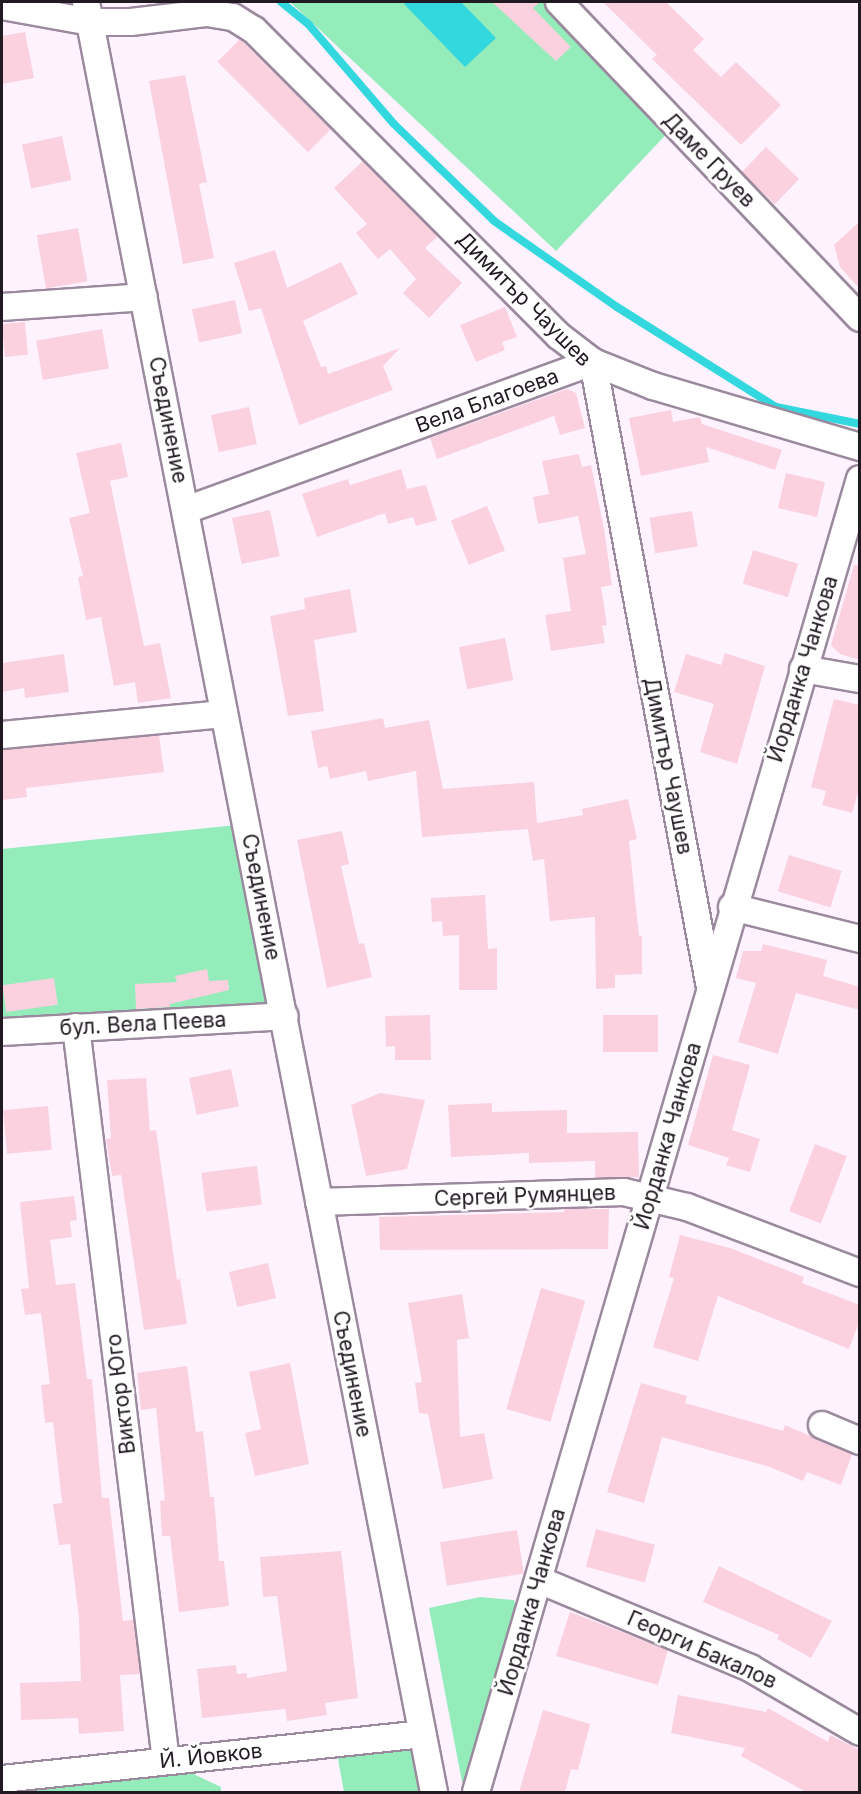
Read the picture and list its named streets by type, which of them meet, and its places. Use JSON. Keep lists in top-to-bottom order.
{
  "streets": {
    "street": [
      "Даме Груев",
      "Димитър Чаушев",
      "Вела Благоева",
      "Съединение",
      "Йорданка Чанкова",
      "бул. Вела Пеева",
      "Сергей Румянцев",
      "Виктор Юго",
      "Георги Бакалов",
      "Й. Йовков"
    ]
  },
  "crossings": [
    ["Димитър Чаушев", "Вела Благоева"],
    ["Димитър Чаушев", "Съединение"],
    ["Димитър Чаушев", "Йорданка Чанкова"],
    ["Вела Благоева", "Съединение"],
    ["Съединение", "бул. Вела Пеева"],
    ["Съединение", "Сергей Румянцев"],
    ["Съединение", "Й. Йовков"],
    ["Йорданка Чанкова", "Сергей Румянцев"],
    ["Йорданка Чанкова", "Георги Бакалов"],
    ["бул. Вела Пеева", "Виктор Юго"],
    ["Виктор Юго", "Й. Йовков"]
  ]
}
